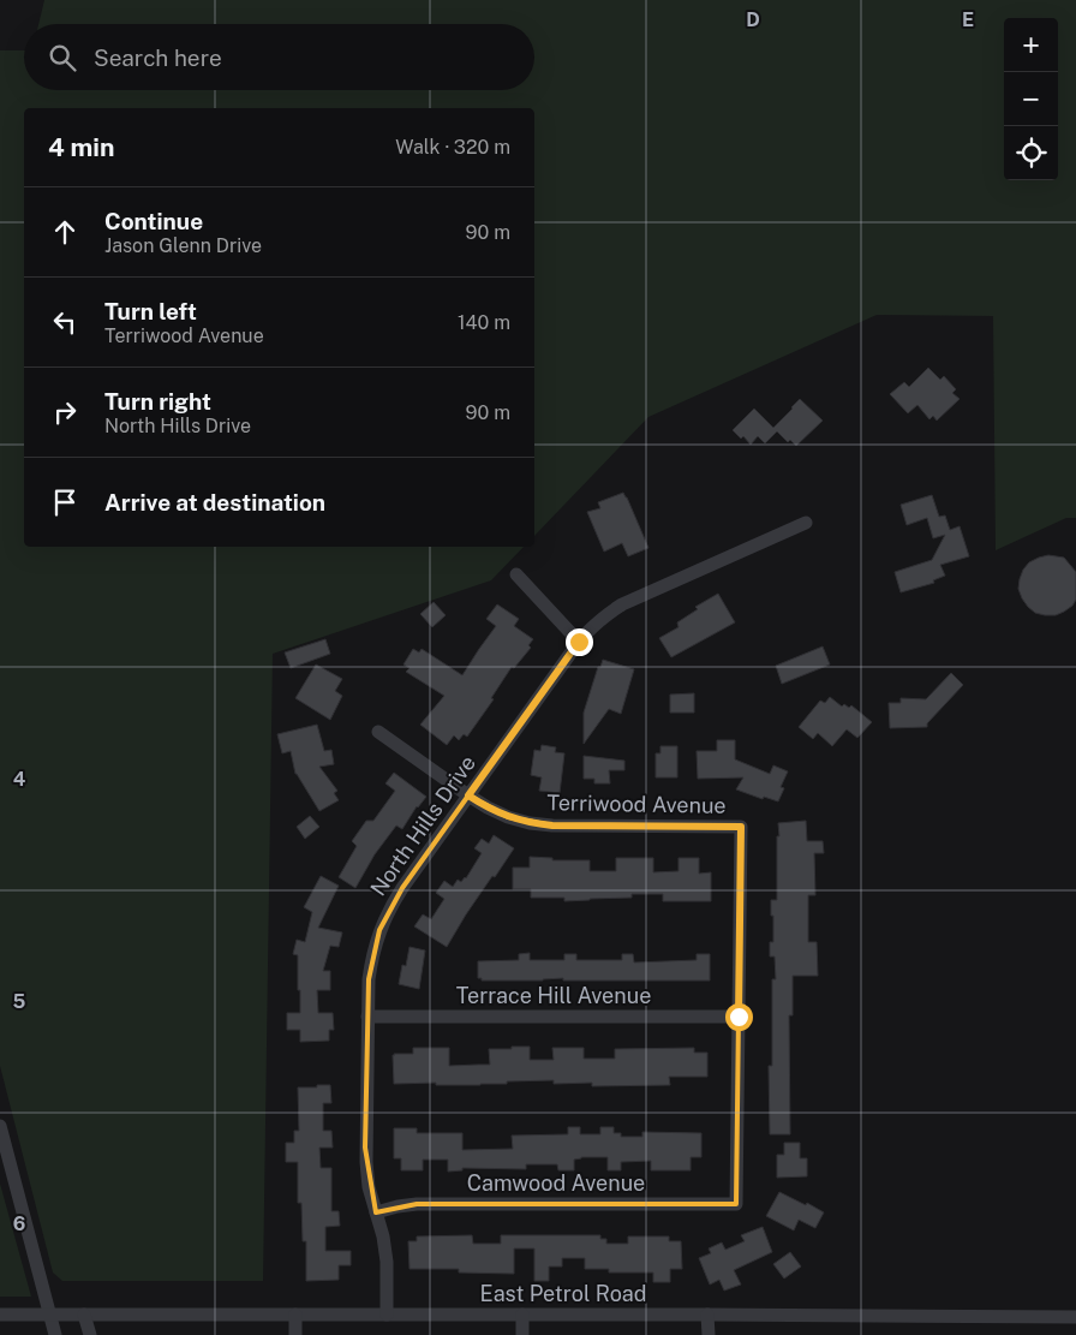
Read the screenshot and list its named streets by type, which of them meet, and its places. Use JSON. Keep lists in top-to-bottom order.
{
  "streets": {
    "street": [
      "Terriwood Avenue",
      "North Hills Drive",
      "Terrace Hill Avenue",
      "Camwood Avenue",
      "East Petrol Road"
    ]
  },
  "crossings": [
    ["Terriwood Avenue", "North Hills Drive"],
    ["Terriwood Avenue", "Terrace Hill Avenue"],
    ["Terriwood Avenue", "Camwood Avenue"],
    ["North Hills Drive", "Terrace Hill Avenue"],
    ["North Hills Drive", "Camwood Avenue"],
    ["North Hills Drive", "East Petrol Road"],
    ["Terrace Hill Avenue", "Camwood Avenue"]
  ],
  "page": {
    "map_buttons": ["+", "−"],
    "search": "Search here",
    "heading": ["4 min", "Walk · 320 m"],
    "list": [
      ["Continue", "Jason Glenn Drive", "90 m"],
      ["Turn left", "Terriwood Avenue", "140 m"],
      ["Turn right", "North Hills Drive", "90 m"],
      "Arrive at destination"
    ]
  },
  "grid": {
    "columns": ["D", "E"],
    "rows": ["4", "5", "6"]
  }
}
